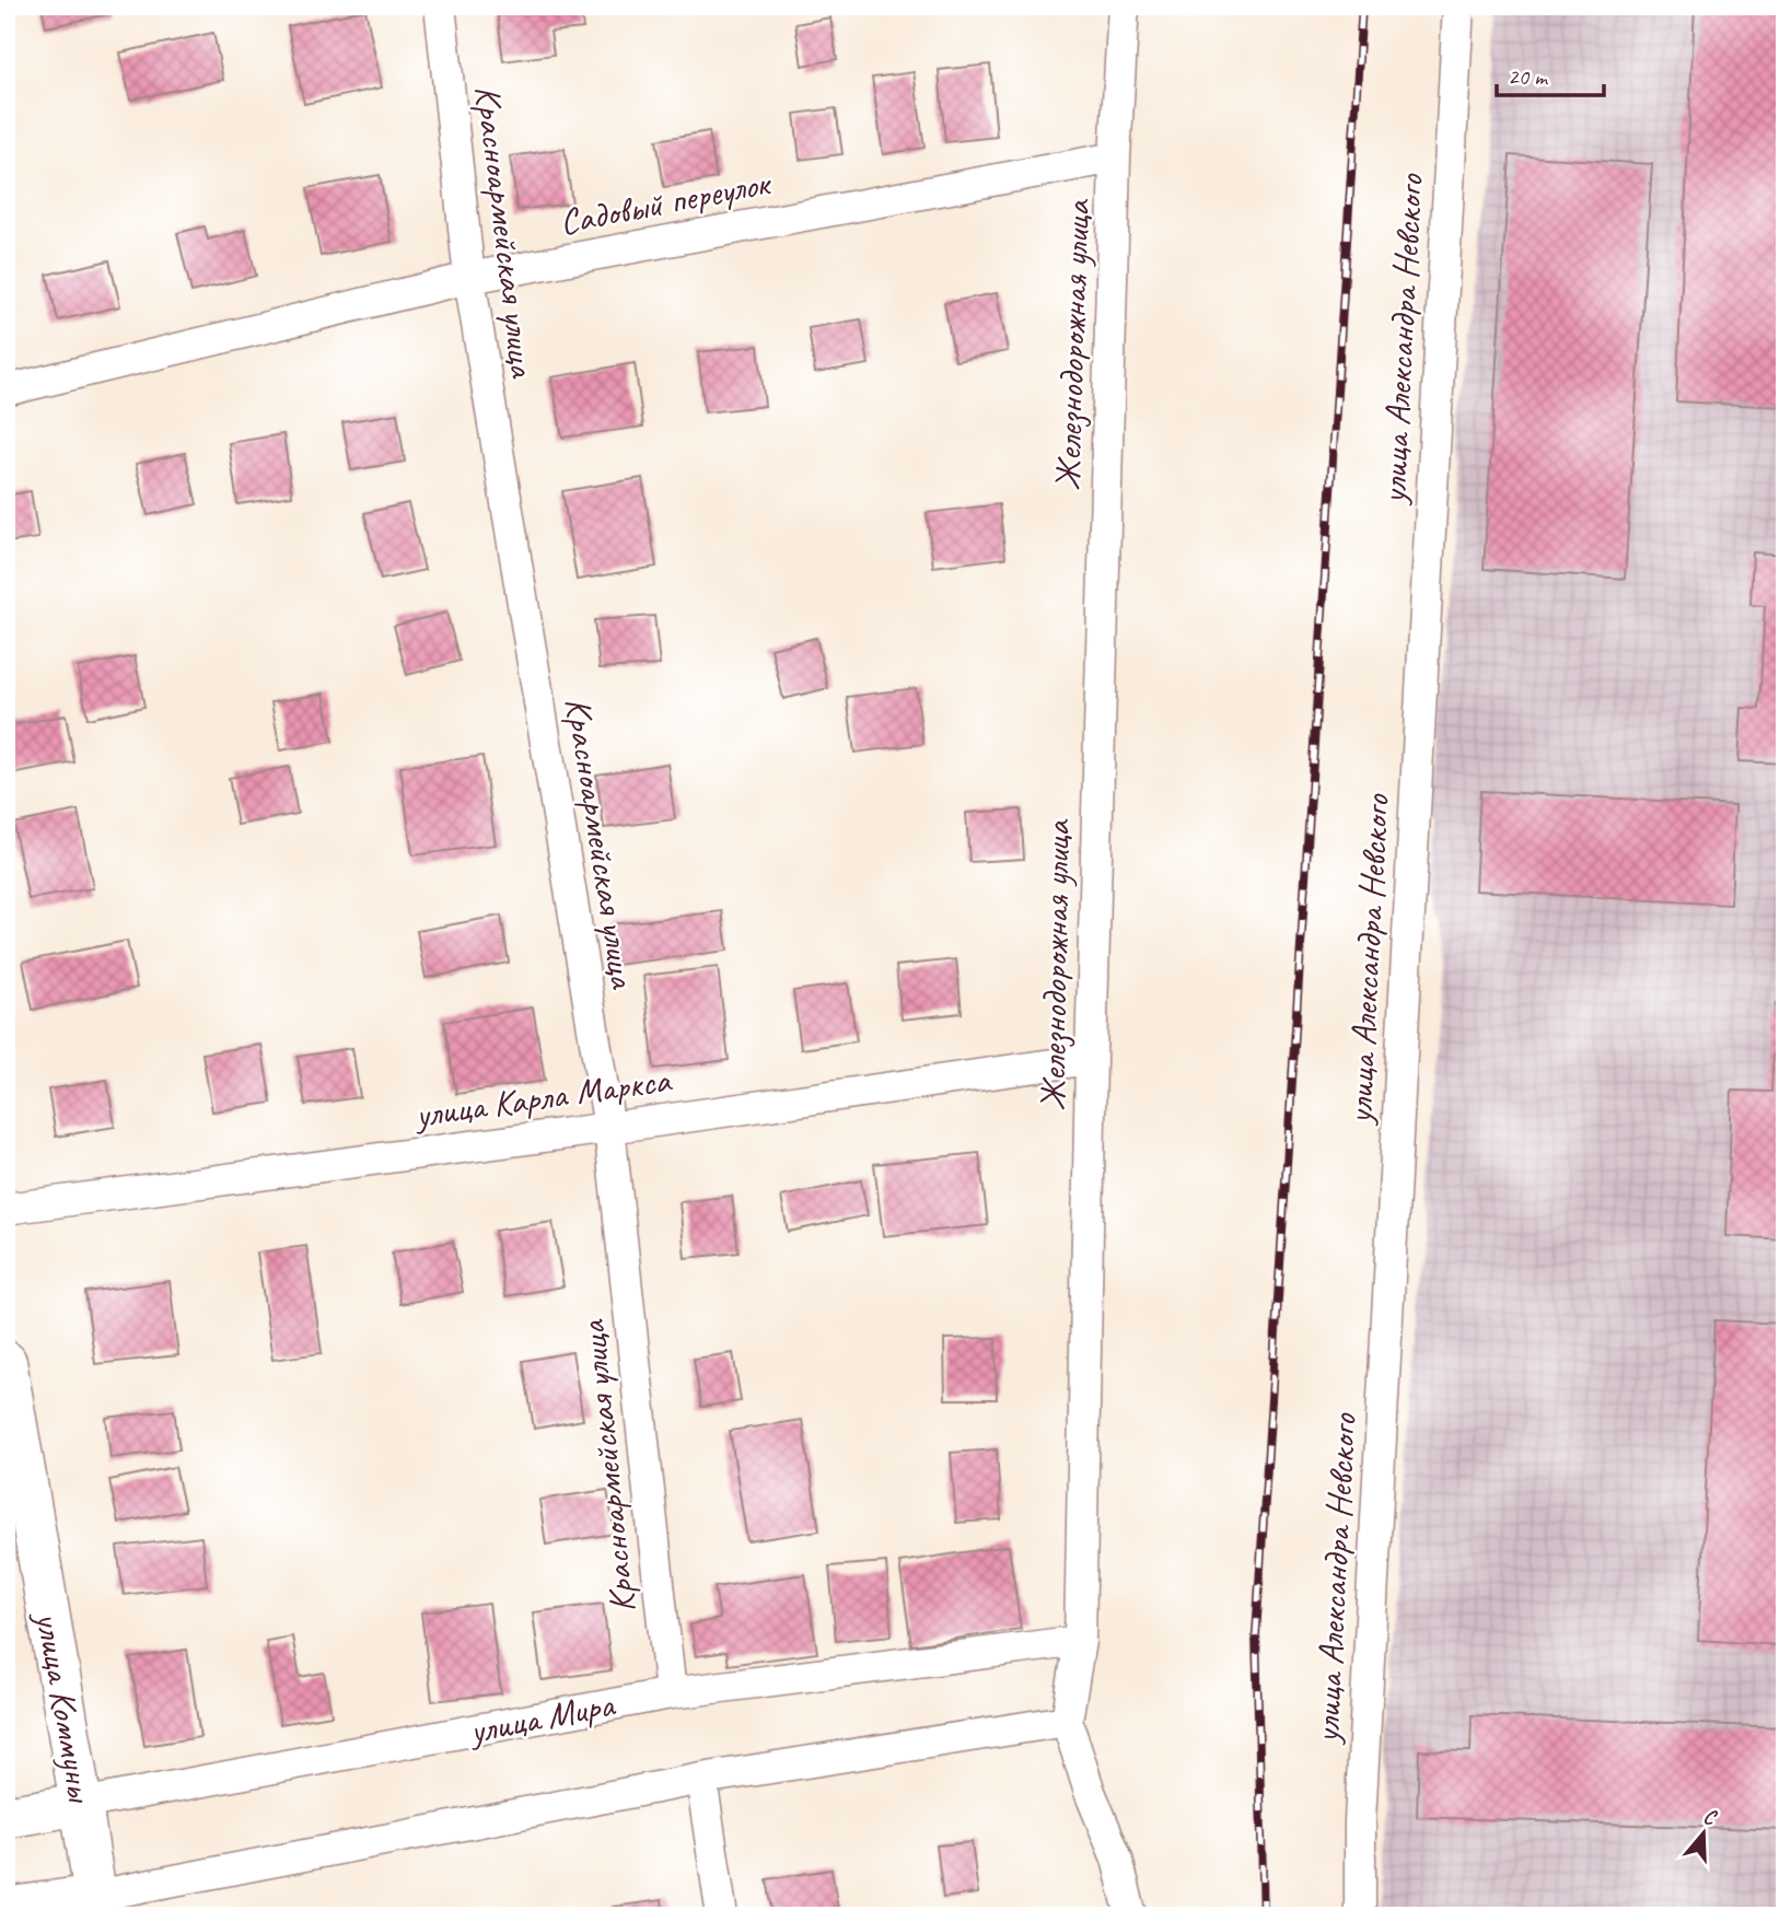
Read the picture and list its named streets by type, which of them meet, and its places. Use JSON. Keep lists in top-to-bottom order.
{
  "streets": {
    "street": [
      "Садовый переулок",
      "Красноармейская улица",
      "улица Александра Невского",
      "Железнодорожная улица",
      "улица Карла Маркса",
      "улица Коммуны",
      "улица Мира"
    ]
  },
  "crossings": [
    ["Садовый переулок", "Красноармейская улица"],
    ["Садовый переулок", "Железнодорожная улица"],
    ["Красноармейская улица", "улица Карла Маркса"],
    ["Красноармейская улица", "улица Мира"],
    ["Железнодорожная улица", "улица Карла Маркса"],
    ["Железнодорожная улица", "улица Мира"],
    ["улица Коммуны", "улица Мира"]
  ],
  "scale_bar": "20 m",
  "north": "top"
}
